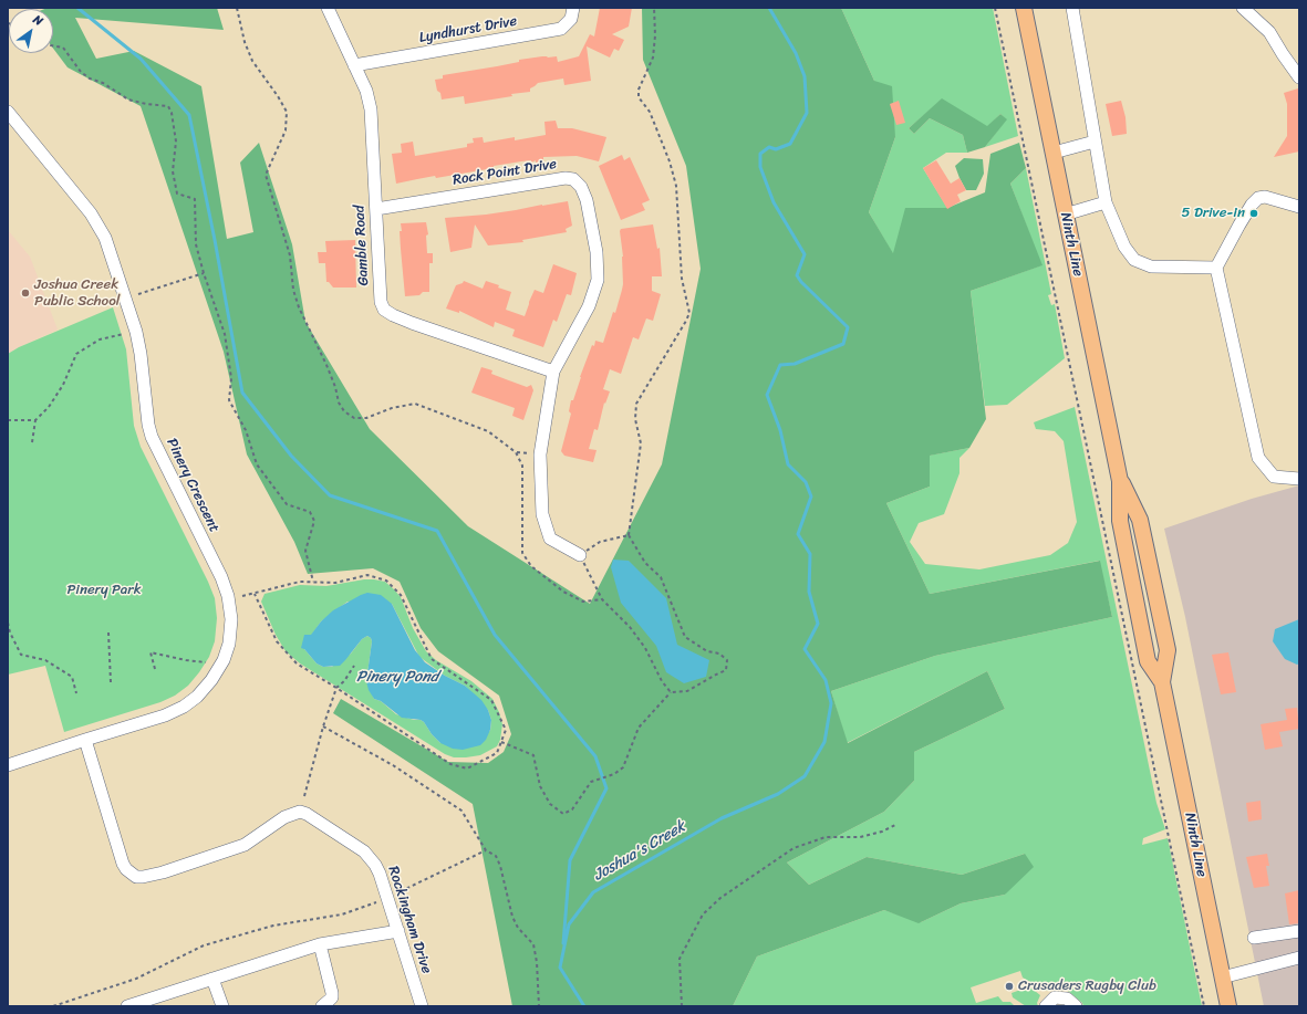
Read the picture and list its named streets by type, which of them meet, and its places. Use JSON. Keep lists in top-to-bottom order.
{
  "streets": {
    "main road": ["Ninth Line"],
    "street": [
      "Lyndhurst Drive",
      "Rock Point Drive",
      "Gamble Road",
      "Pinery Crescent",
      "Rockingham Drive"
    ]
  },
  "crossings": [
    ["Lyndhurst Drive", "Gamble Road"],
    ["Rock Point Drive", "Gamble Road"],
    ["Pinery Crescent", "Rockingham Drive"]
  ],
  "water": ["Pinery Pond", "Joshua's Creek"],
  "parks": ["Pinery Park"],
  "places": ["5 Drive-in", "Joshua Creek Public School", "Crusaders Rugby Club"],
  "north": "top right"
}
